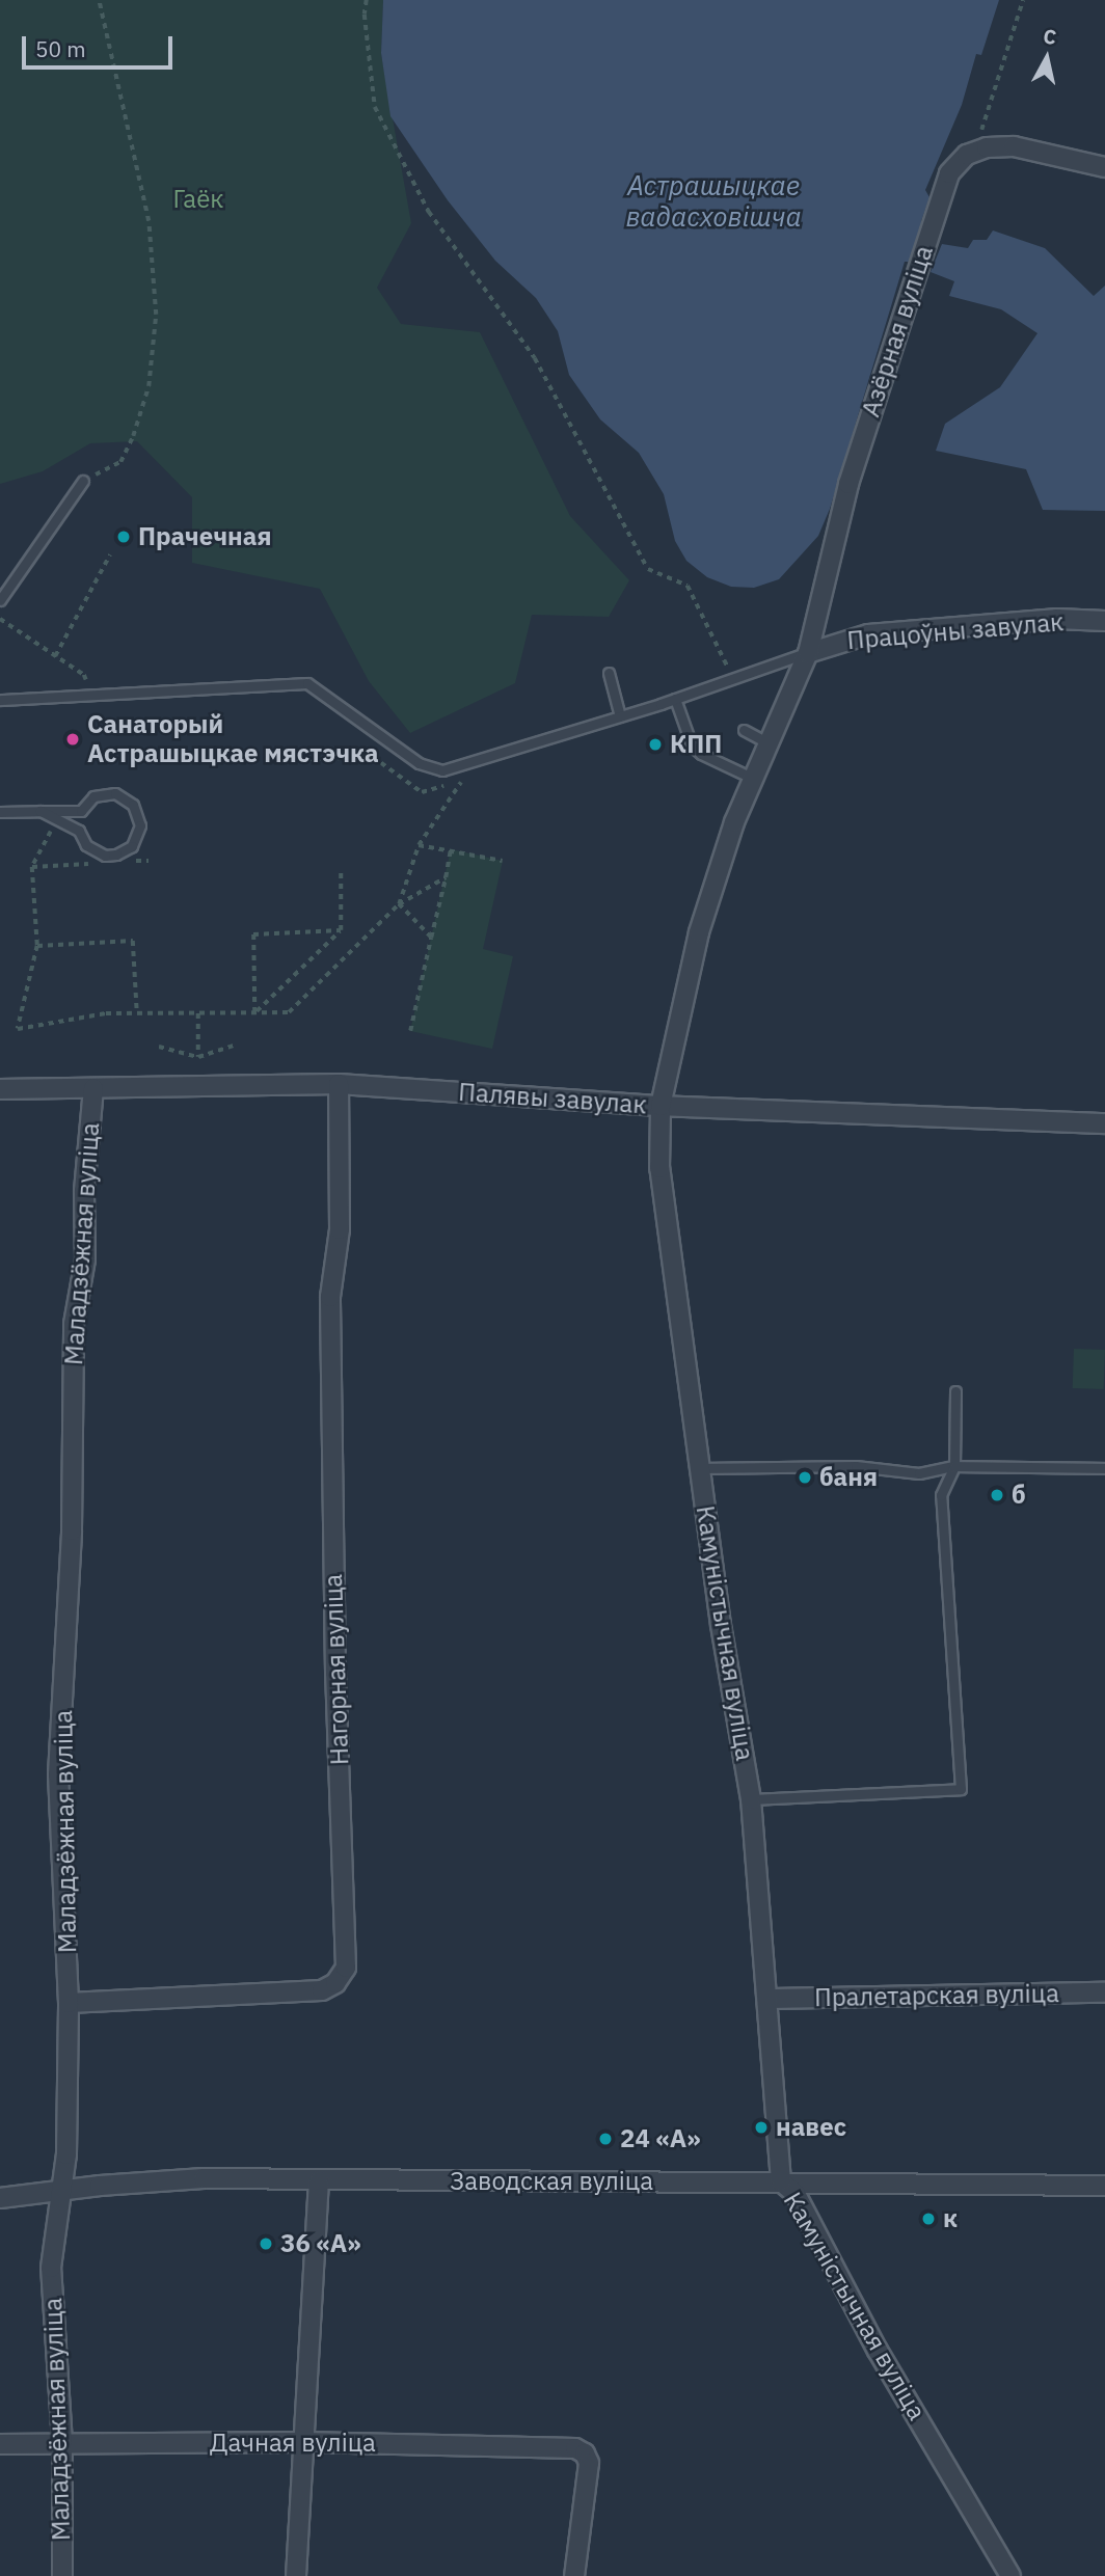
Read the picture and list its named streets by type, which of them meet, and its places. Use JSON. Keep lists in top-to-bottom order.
{
  "streets": {
    "street": [
      "Азёрная вуліца",
      "Працоўны завулак",
      "Палявы завулак",
      "Маладзёжная вуліца",
      "Камуністычная вуліца",
      "Нагорная вуліца",
      "Пралетарская вуліца",
      "Заводская вуліца",
      "Дачная вуліца"
    ]
  },
  "crossings": [
    ["Азёрная вуліца", "Працоўны завулак"],
    ["Азёрная вуліца", "Камуністычная вуліца"],
    ["Працоўны завулак", "Камуністычная вуліца"],
    ["Палявы завулак", "Маладзёжная вуліца"],
    ["Палявы завулак", "Камуністычная вуліца"],
    ["Палявы завулак", "Нагорная вуліца"],
    ["Маладзёжная вуліца", "Нагорная вуліца"],
    ["Маладзёжная вуліца", "Заводская вуліца"],
    ["Маладзёжная вуліца", "Дачная вуліца"],
    ["Камуністычная вуліца", "Пралетарская вуліца"],
    ["Камуністычная вуліца", "Заводская вуліца"]
  ],
  "water": ["Астрашыцкае вадасховішча"],
  "parks": ["Гаёк"],
  "places": [
    "Прачечная",
    "Санаторый Астрашыцкае мястэчка",
    "КПП",
    "баня",
    "б",
    "навес",
    "24 «А»",
    "к",
    "36 «А»"
  ],
  "scale_bar": "50 m",
  "north": "top"
}
